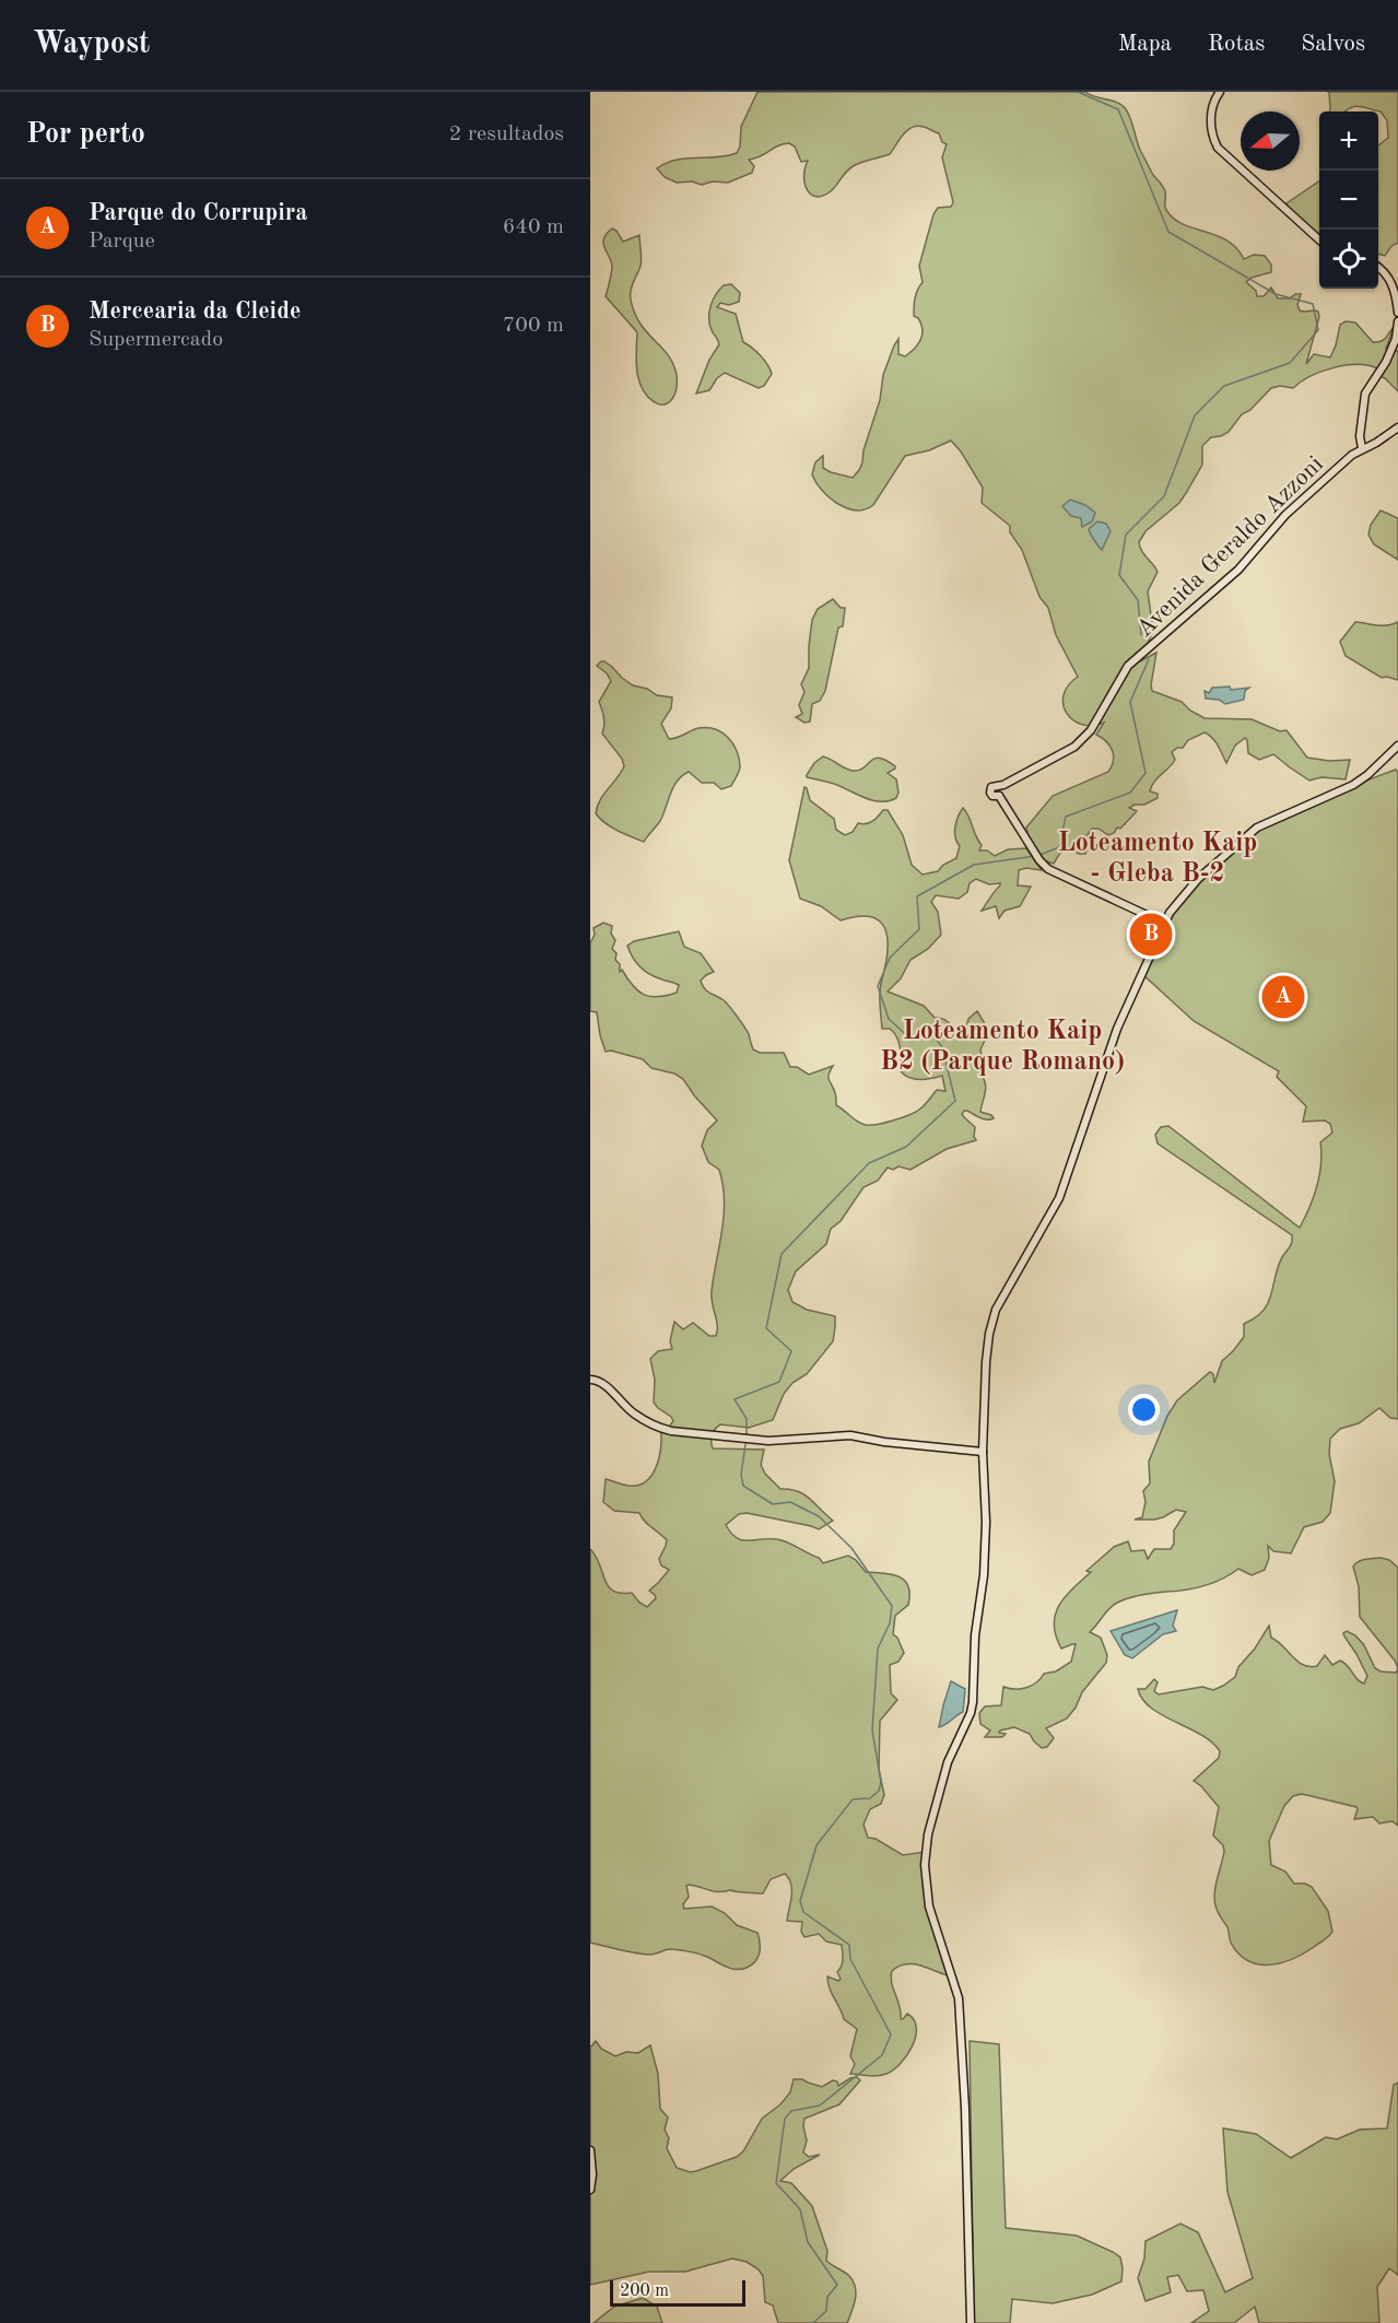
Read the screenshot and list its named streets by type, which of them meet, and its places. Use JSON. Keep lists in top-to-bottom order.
{
  "streets": {
    "street": ["Avenida Geraldo Azzoni"]
  },
  "districts": ["Loteamento Kaip - Gleba B-2", "Loteamento Kaip B2 (Parque Romano)"],
  "scale_bar": "200 m",
  "north": "left",
  "page": {
    "header": "Waypost",
    "nav": ["Mapa", "Rotas", "Salvos"],
    "heading": ["Por perto", "2 resultados"],
    "map_buttons": ["+", "−"],
    "list": [
      {
        "mark": "A",
        "name": "Parque do Corrupira",
        "note": "Parque",
        "value": "640 m"
      },
      {
        "mark": "B",
        "name": "Mercearia da Cleide",
        "note": "Supermercado",
        "value": "700 m"
      }
    ],
    "pins": ["B", "A"],
    "scale": "200 m"
  }
}
